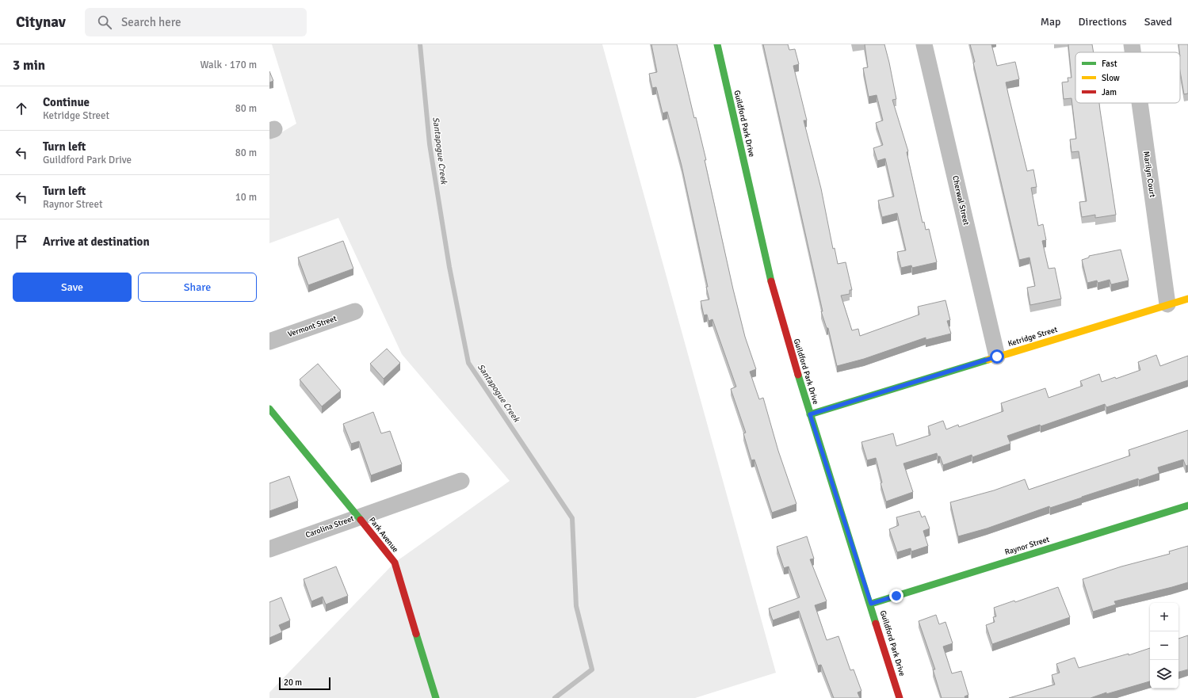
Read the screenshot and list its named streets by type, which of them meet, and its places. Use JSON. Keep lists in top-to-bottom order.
{
  "streets": {
    "street": [
      "Guildford Park Drive",
      "Marilyn Court",
      "Cherwal Street",
      "Vermont Street",
      "Ketridge Street",
      "Carolina Street",
      "Park Avenue",
      "Raynor Street"
    ]
  },
  "crossings": [
    ["Guildford Park Drive", "Ketridge Street"],
    ["Guildford Park Drive", "Raynor Street"],
    ["Marilyn Court", "Ketridge Street"],
    ["Cherwal Street", "Ketridge Street"],
    ["Carolina Street", "Park Avenue"]
  ],
  "water": ["Santapogue Creek"],
  "legend": ["Fast", "Slow", "Jam"],
  "scale_bar": "20 m",
  "page": {
    "header": "Citynav",
    "search": "Search here",
    "nav": ["Map", "Directions", "Saved"],
    "heading": ["3 min", "Walk · 170 m"],
    "list": [
      ["Continue", "Ketridge Street", "80 m"],
      ["Turn left", "Guildford Park Drive", "80 m"],
      ["Turn left", "Raynor Street", "10 m"],
      "Arrive at destination"
    ],
    "buttons": ["Save", "Share"],
    "map_buttons": ["+", "−"],
    "scale": "20 m"
  }
}
